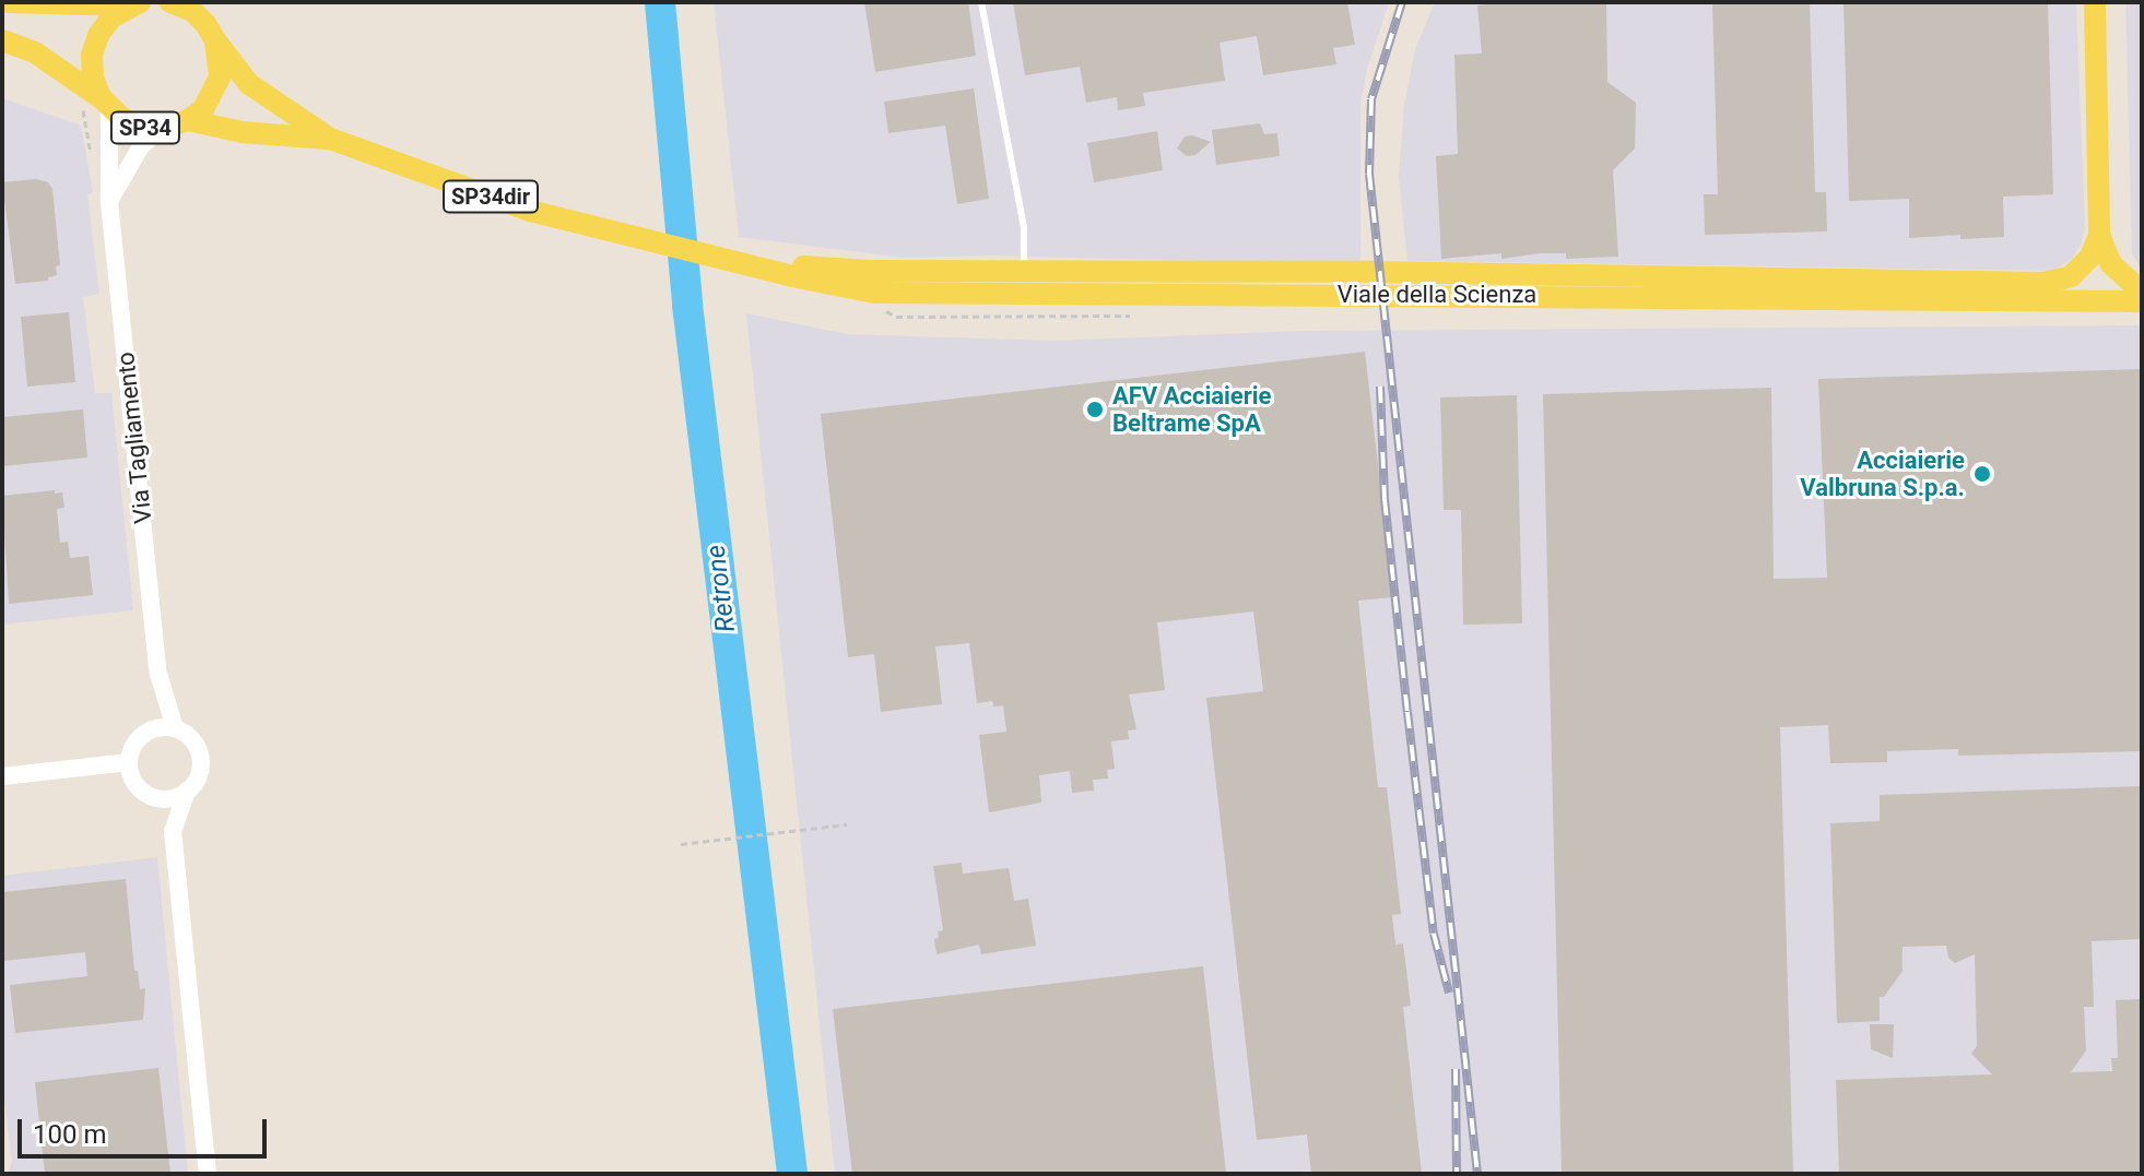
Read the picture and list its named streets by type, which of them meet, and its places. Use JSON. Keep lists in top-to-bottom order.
{
  "streets": {
    "main road": ["SP34", "SP34dir", "Viale della Scienza"],
    "street": ["Via Tagliamento"]
  },
  "crossings": [
    ["SP34", "SP34dir"],
    ["SP34", "Via Tagliamento"],
    ["SP34dir", "Viale della Scienza"]
  ],
  "water": ["Retrone"],
  "places": ["AFV Acciaierie Beltrame SpA", "Acciaierie Valbruna S.p.a."],
  "scale_bar": "100 m"
}
